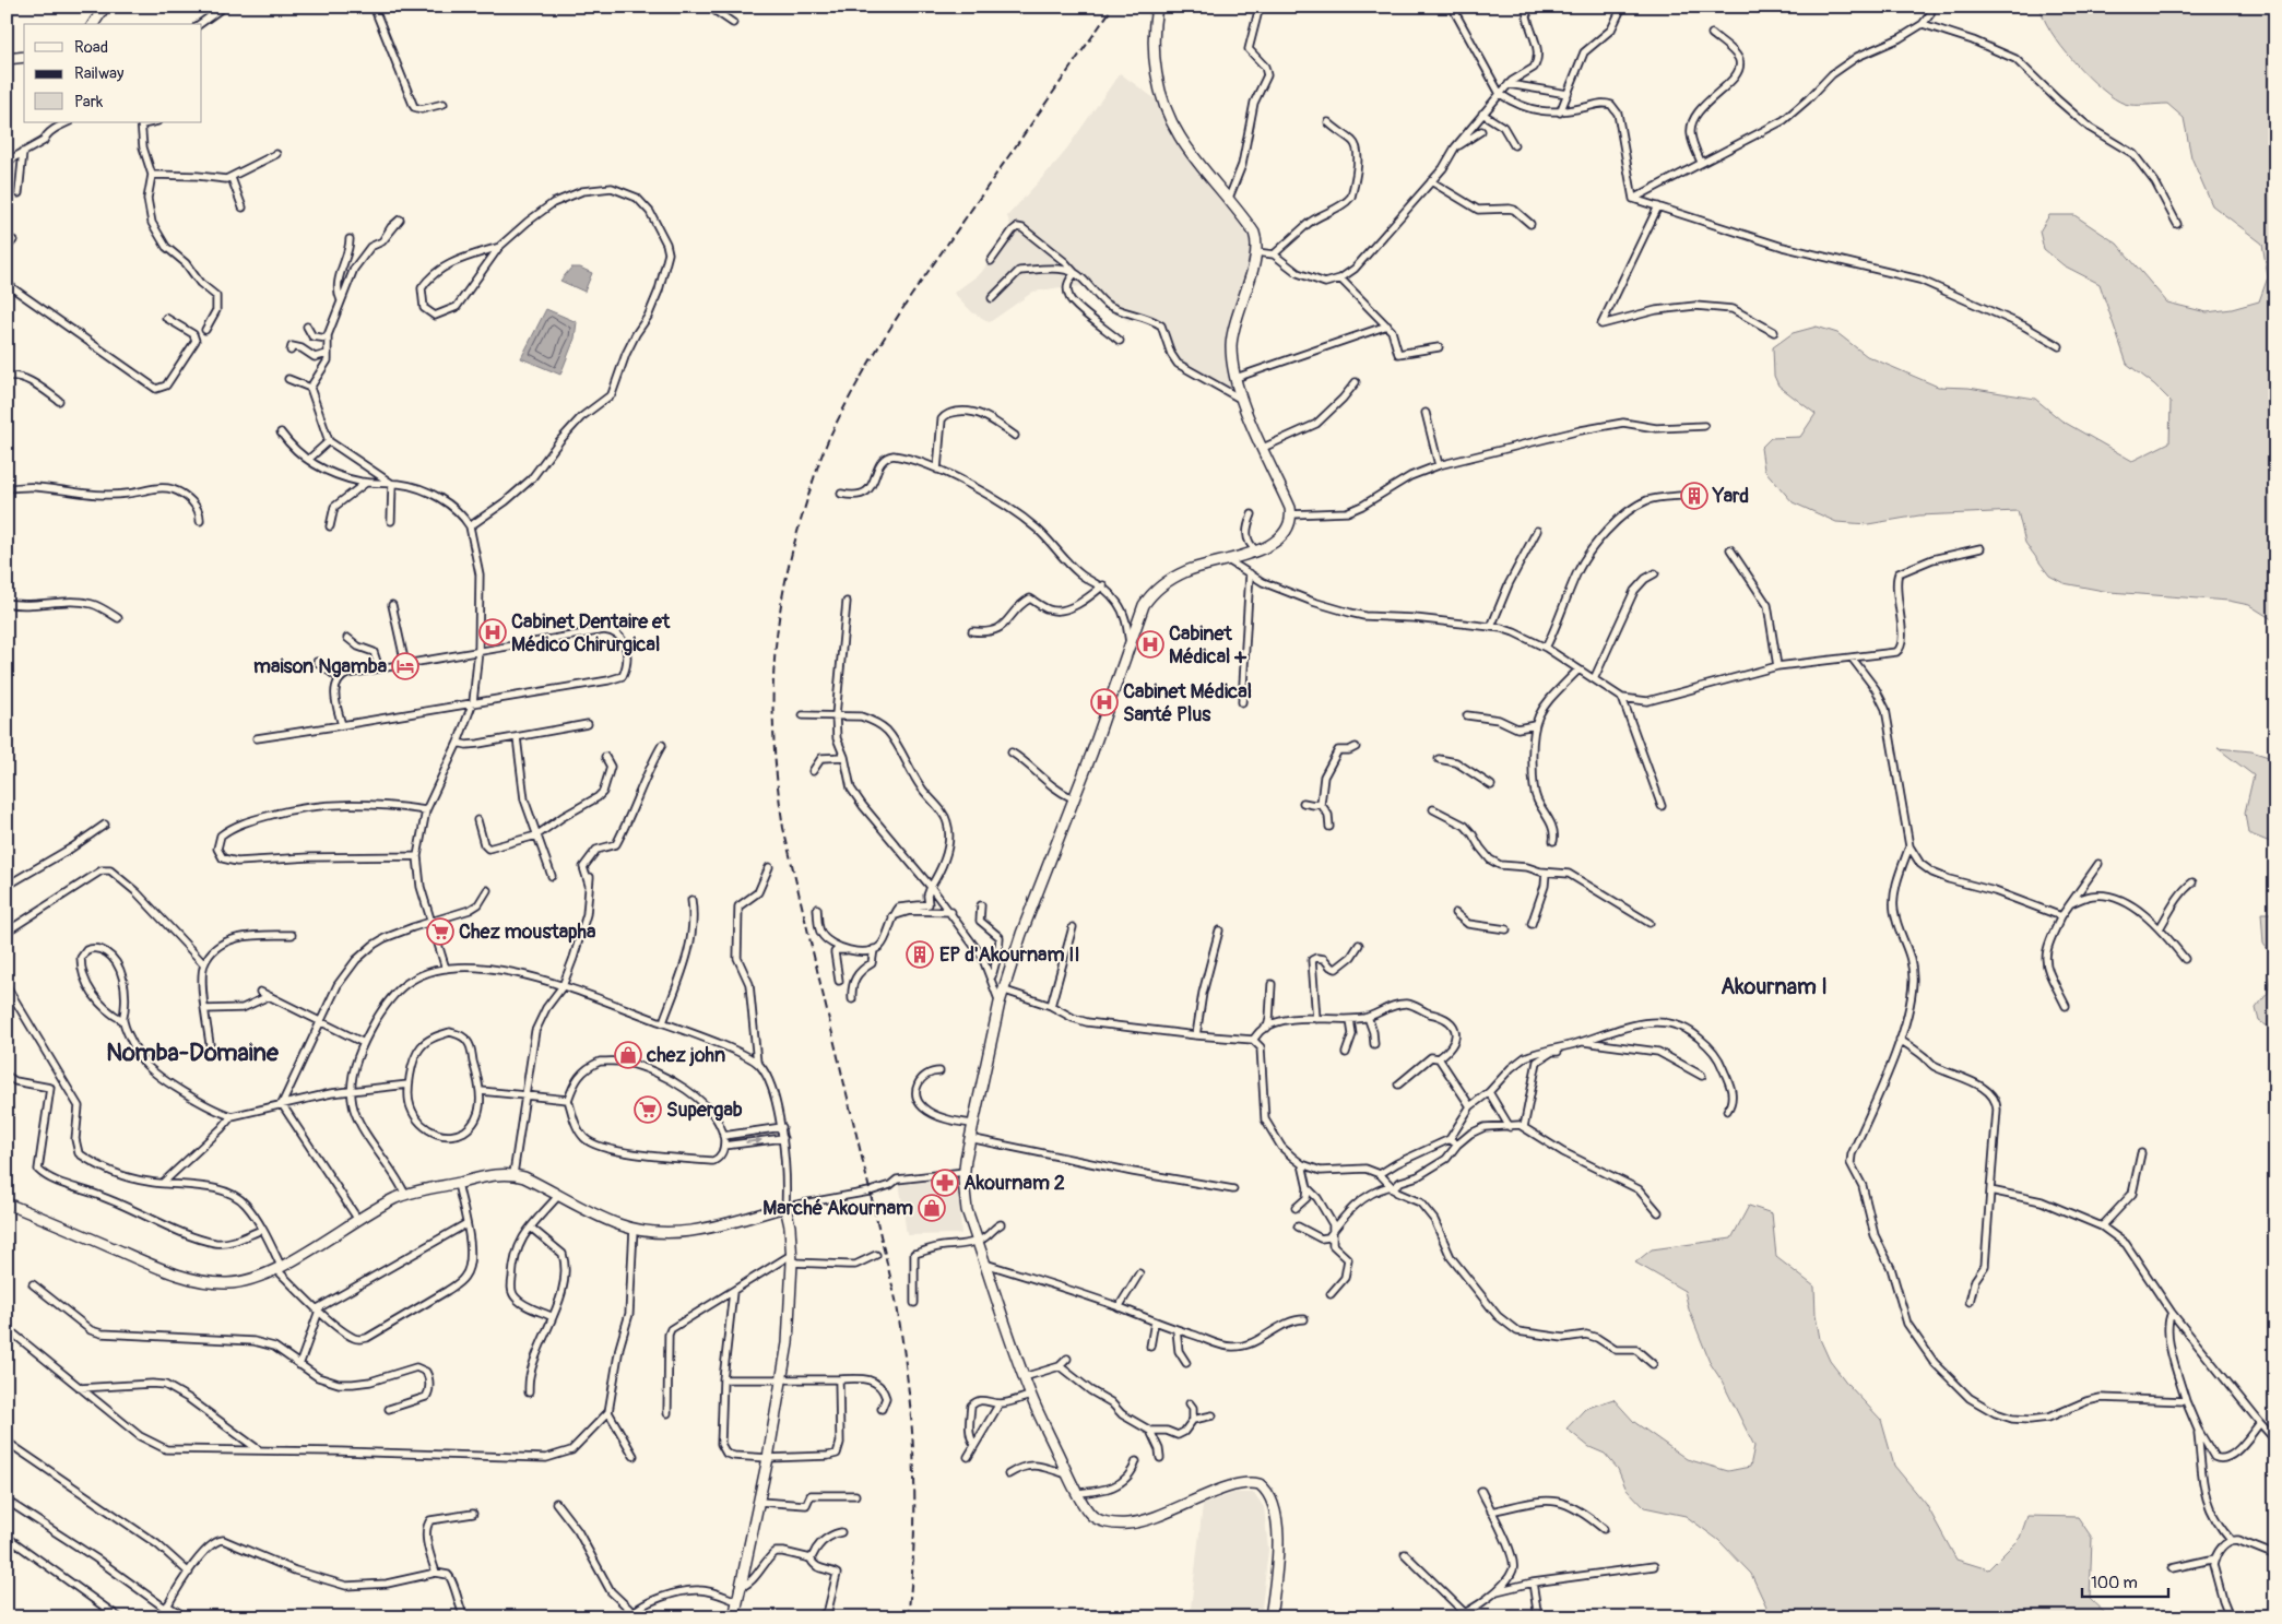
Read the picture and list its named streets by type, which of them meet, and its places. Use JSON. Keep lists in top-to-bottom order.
{
  "districts": ["Akournam I", "Nomba-Domaine"],
  "places": {
    "building": ["Yard", "EP d'Akournam II"],
    "hospital": ["Cabinet Dentaire et Médico Chirurgical", "Cabinet Médical +", "Cabinet Médical Santé Plus"],
    "hotel": ["maison Ngamba"],
    "supermarket": ["Chez moustapha", "Supergab"],
    "shop": ["chez john", "Marché Akournam"],
    "pharmacy": ["Akournam 2"]
  },
  "legend": ["Road", "Railway", "Park"],
  "scale_bar": "100 m"
}
